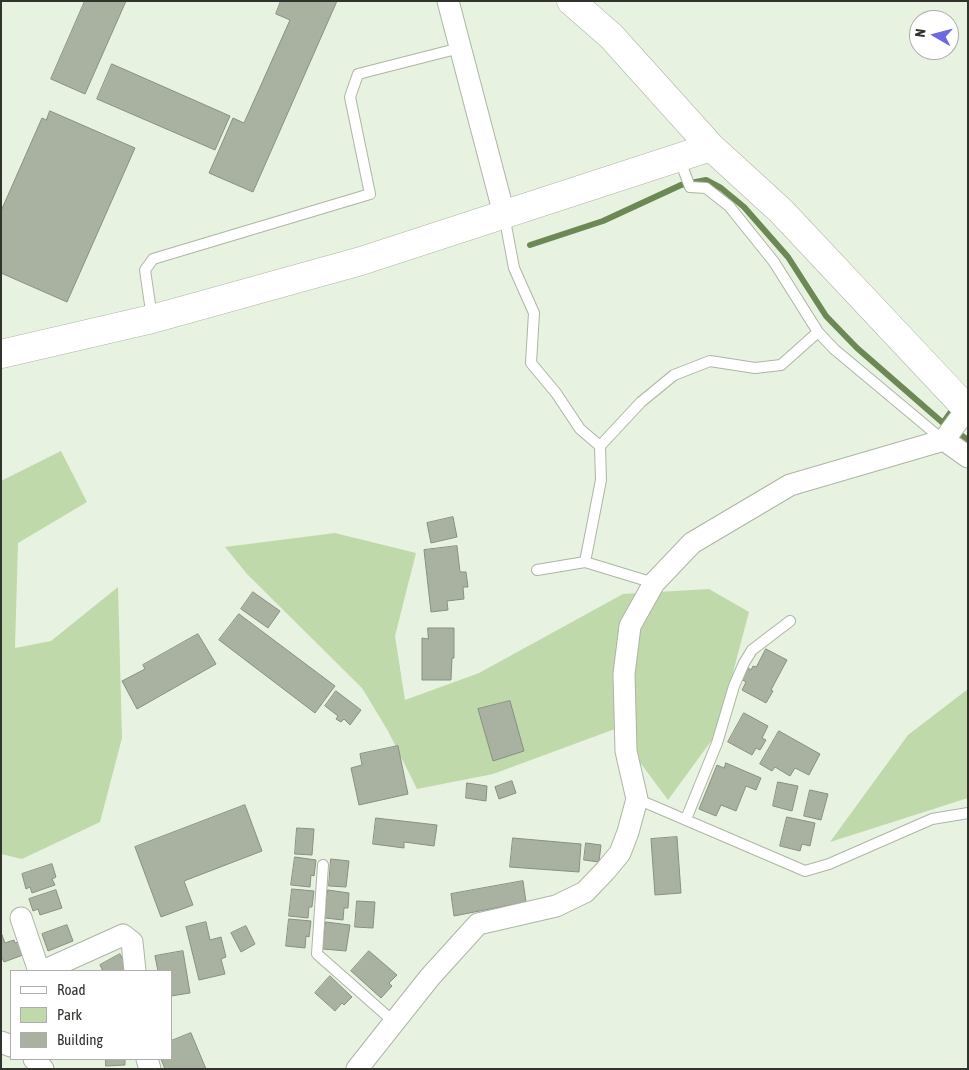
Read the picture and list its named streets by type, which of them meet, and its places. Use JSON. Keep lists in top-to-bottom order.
{
  "legend": ["Road", "Park", "Building"],
  "north": "left"
}
